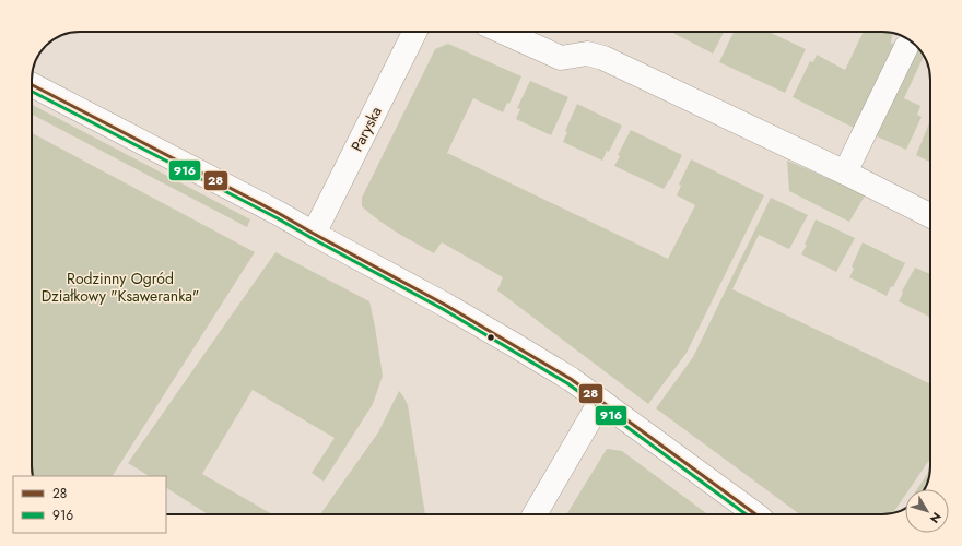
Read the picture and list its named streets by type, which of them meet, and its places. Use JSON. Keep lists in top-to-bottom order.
{
  "streets": {
    "street": ["Paryska"]
  },
  "parks": ["Rodzinny Ogród Działkowy \"Ksaweranka\""],
  "lines": ["transit line 28", "transit line 916"],
  "legend": ["28", "916"],
  "north": "bottom right"
}
